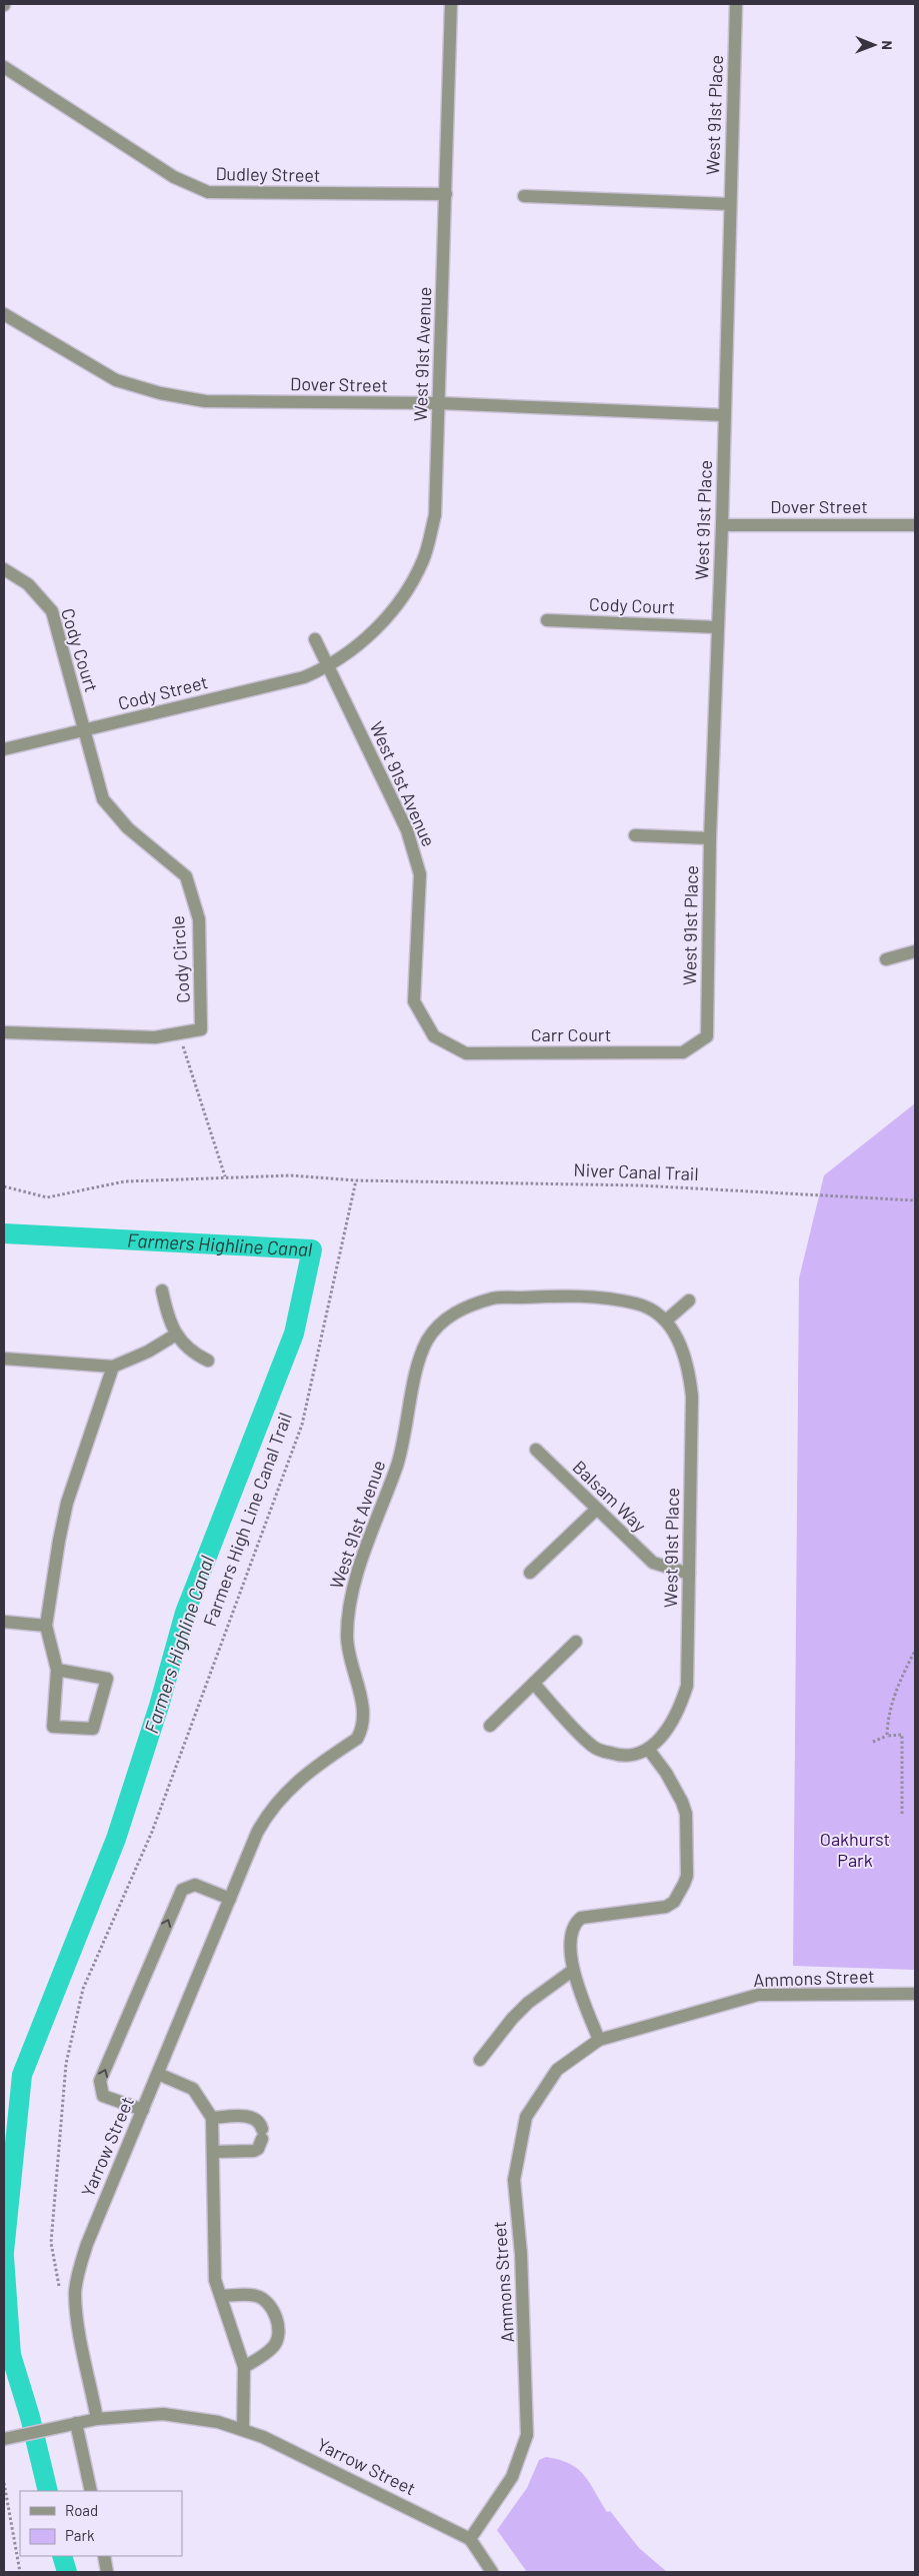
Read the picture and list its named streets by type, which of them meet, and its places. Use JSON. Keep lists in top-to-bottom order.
{
  "streets": {
    "street": [
      "West 91st Place",
      "Dudley Street",
      "West 91st Avenue",
      "Dover Street",
      "Cody Court",
      "Cody Street",
      "Cody Circle",
      "Carr Court",
      "Balsam Way",
      "Ammons Street",
      "Yarrow Street"
    ],
    "path": ["Niver Canal Trail", "Farmers High Line Canal Trail"]
  },
  "crossings": [
    ["West 91st Place", "West 91st Avenue"],
    ["West 91st Place", "Dover Street"],
    ["West 91st Place", "Cody Court"],
    ["West 91st Place", "Carr Court"],
    ["West 91st Place", "Balsam Way"],
    ["Dudley Street", "West 91st Avenue"],
    ["West 91st Avenue", "Dover Street"],
    ["West 91st Avenue", "Cody Street"],
    ["West 91st Avenue", "Carr Court"],
    ["West 91st Avenue", "Yarrow Street"],
    ["Cody Court", "Cody Street"],
    ["Cody Court", "Cody Circle"],
    ["Cody Street", "Cody Circle"],
    ["Niver Canal Trail", "Farmers High Line Canal Trail"],
    ["Ammons Street", "Yarrow Street"]
  ],
  "water": ["Farmers Highline Canal"],
  "parks": ["Oakhurst Park"],
  "legend": ["Road", "Park"],
  "north": "right"
}
